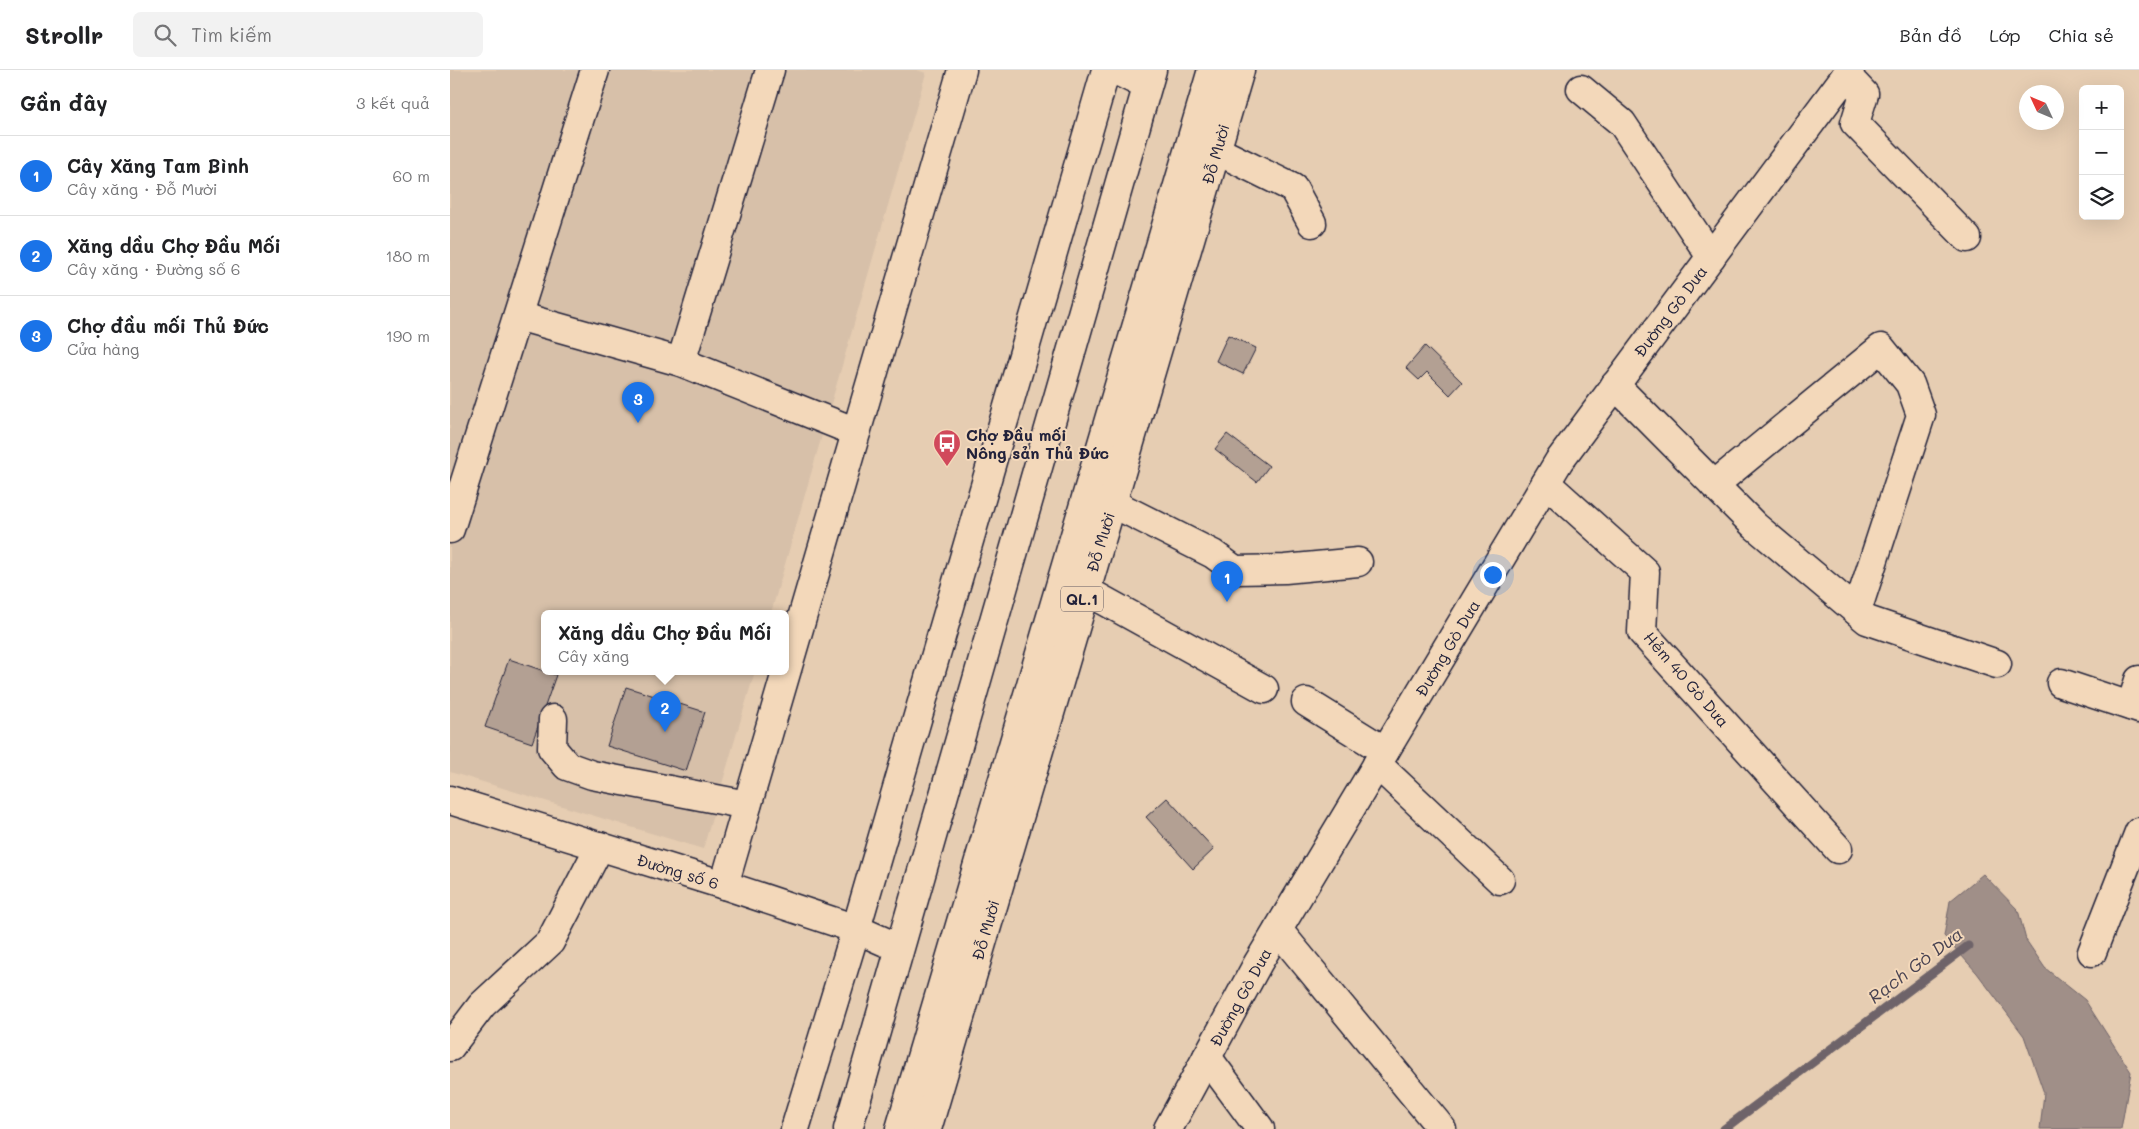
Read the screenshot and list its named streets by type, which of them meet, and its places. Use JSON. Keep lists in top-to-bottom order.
{
  "streets": {
    "main road": [
      "Đỗ Mười",
      "Đường Gò Dưa",
      "QL.1",
      "Hẻm 40 Gò Dưa",
      "Đường số 6"
    ]
  },
  "crossings": [
    ["Đường Gò Dưa", "Hẻm 40 Gò Dưa"]
  ],
  "water": ["Rạch Gò Dưa"],
  "places": {
    "bus stop": ["Chợ Đầu mối Nông sản Thủ Đức"]
  },
  "north": "top left",
  "page": {
    "header": "Strollr",
    "search": "Tìm kiếm",
    "nav": ["Bản đồ", "Lớp", "Chia sẻ"],
    "heading": ["Gần đây", "3 kết quả"],
    "map_buttons": ["+", "−"],
    "list": [
      {
        "mark": "1",
        "name": "Cây Xăng Tam Bình",
        "note": "Cây xăng · Đỗ Mười",
        "value": "60 m"
      },
      {
        "mark": "2",
        "name": "Xăng dầu Chợ Đầu Mối",
        "note": "Cây xăng · Đường số 6",
        "value": "180 m"
      },
      {
        "mark": "3",
        "name": "Chợ đầu mối Thủ Đức",
        "note": "Cửa hàng",
        "value": "190 m"
      }
    ],
    "pins": ["3", "1", "2"],
    "popup": ["Xăng dầu Chợ Đầu Mối", "Cây xăng"]
  }
}
